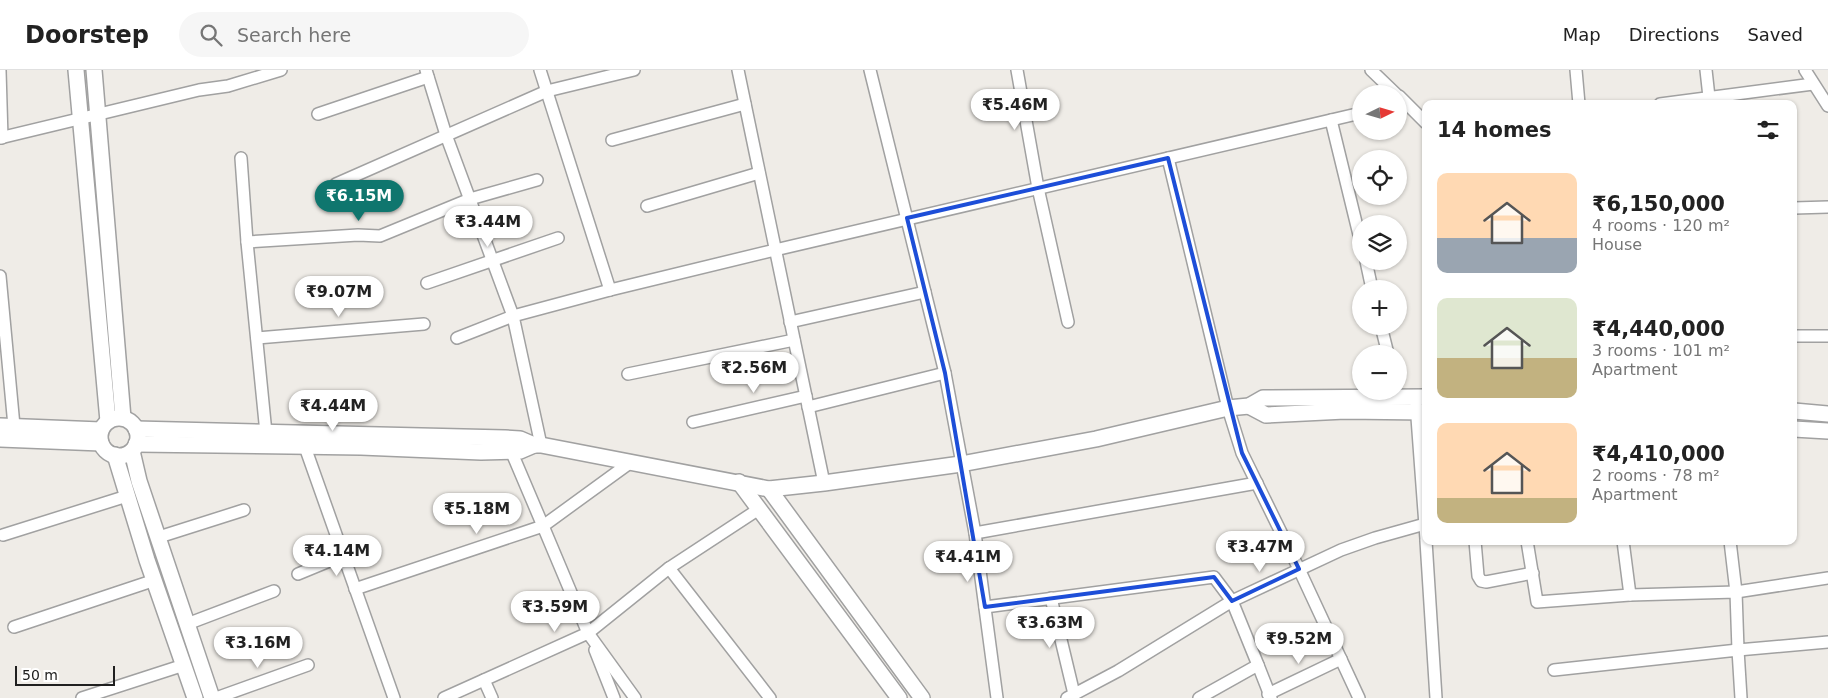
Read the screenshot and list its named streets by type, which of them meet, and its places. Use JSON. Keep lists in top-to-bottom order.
{
  "scale_bar": "50 m",
  "north": "right",
  "page": {
    "header": "Doorstep",
    "search": "Search here",
    "nav": ["Map", "Directions", "Saved"],
    "map_buttons": ["+", "−"],
    "price": [
      "₹5.46M",
      "₹6.15M",
      "₹3.44M",
      "₹9.07M",
      "₹2.56M",
      "₹4.44M",
      "₹5.18M",
      "₹3.47M",
      "₹4.14M",
      "₹4.41M",
      "₹3.59M",
      "₹3.63M",
      "₹9.52M",
      "₹3.16M"
    ],
    "heading": "14 homes",
    "list": [
      {
        "name": "₹6,150,000",
        "note": "4 rooms · 120 m² · House"
      },
      {
        "name": "₹4,440,000",
        "note": "3 rooms · 101 m² · Apartment"
      },
      {
        "name": "₹4,410,000",
        "note": "2 rooms · 78 m² · Apartment"
      }
    ],
    "scale": "50 m"
  }
}
